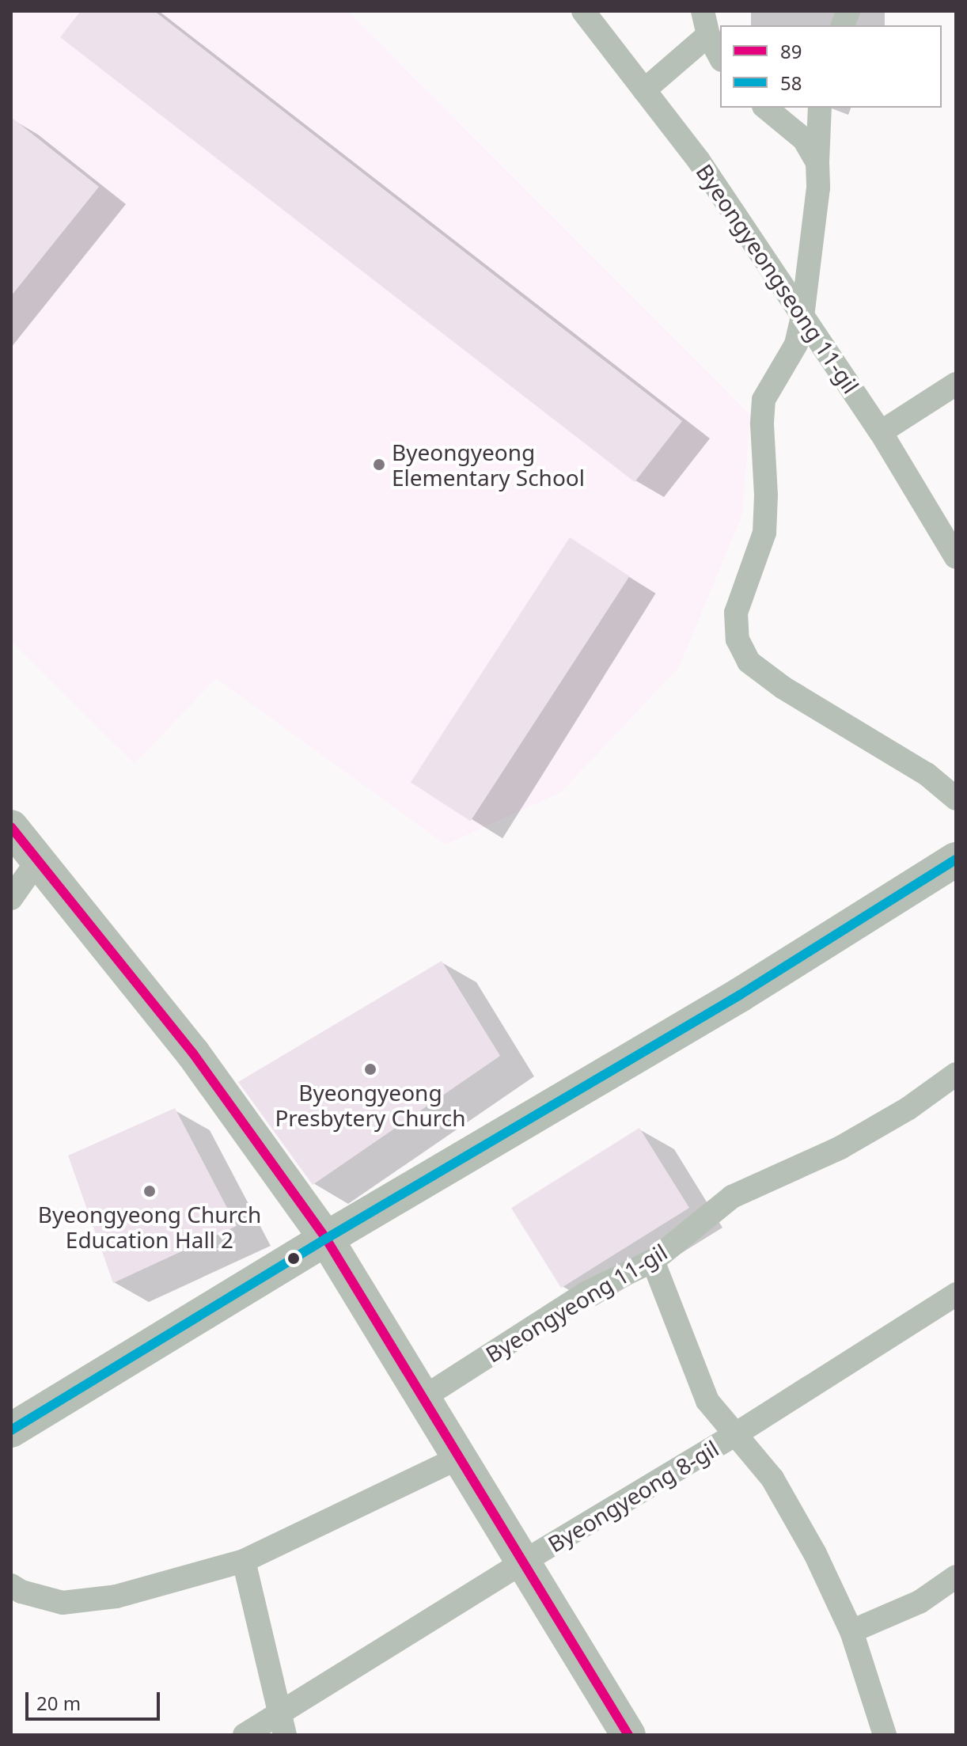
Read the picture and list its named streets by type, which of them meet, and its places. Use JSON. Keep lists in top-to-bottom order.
{
  "streets": {
    "lane": ["Byeongyeongseong 11-gil", "Byeongyeong 11-gil", "Byeongyeong 8-gil"]
  },
  "places": ["Byeongyeong Elementary School", "Byeongyeong Presbytery Church", "Byeongyeong Church Education Hall 2"],
  "lines": ["transit line 89", "transit line 58"],
  "legend": ["89", "58"],
  "scale_bar": "20 m"
}
